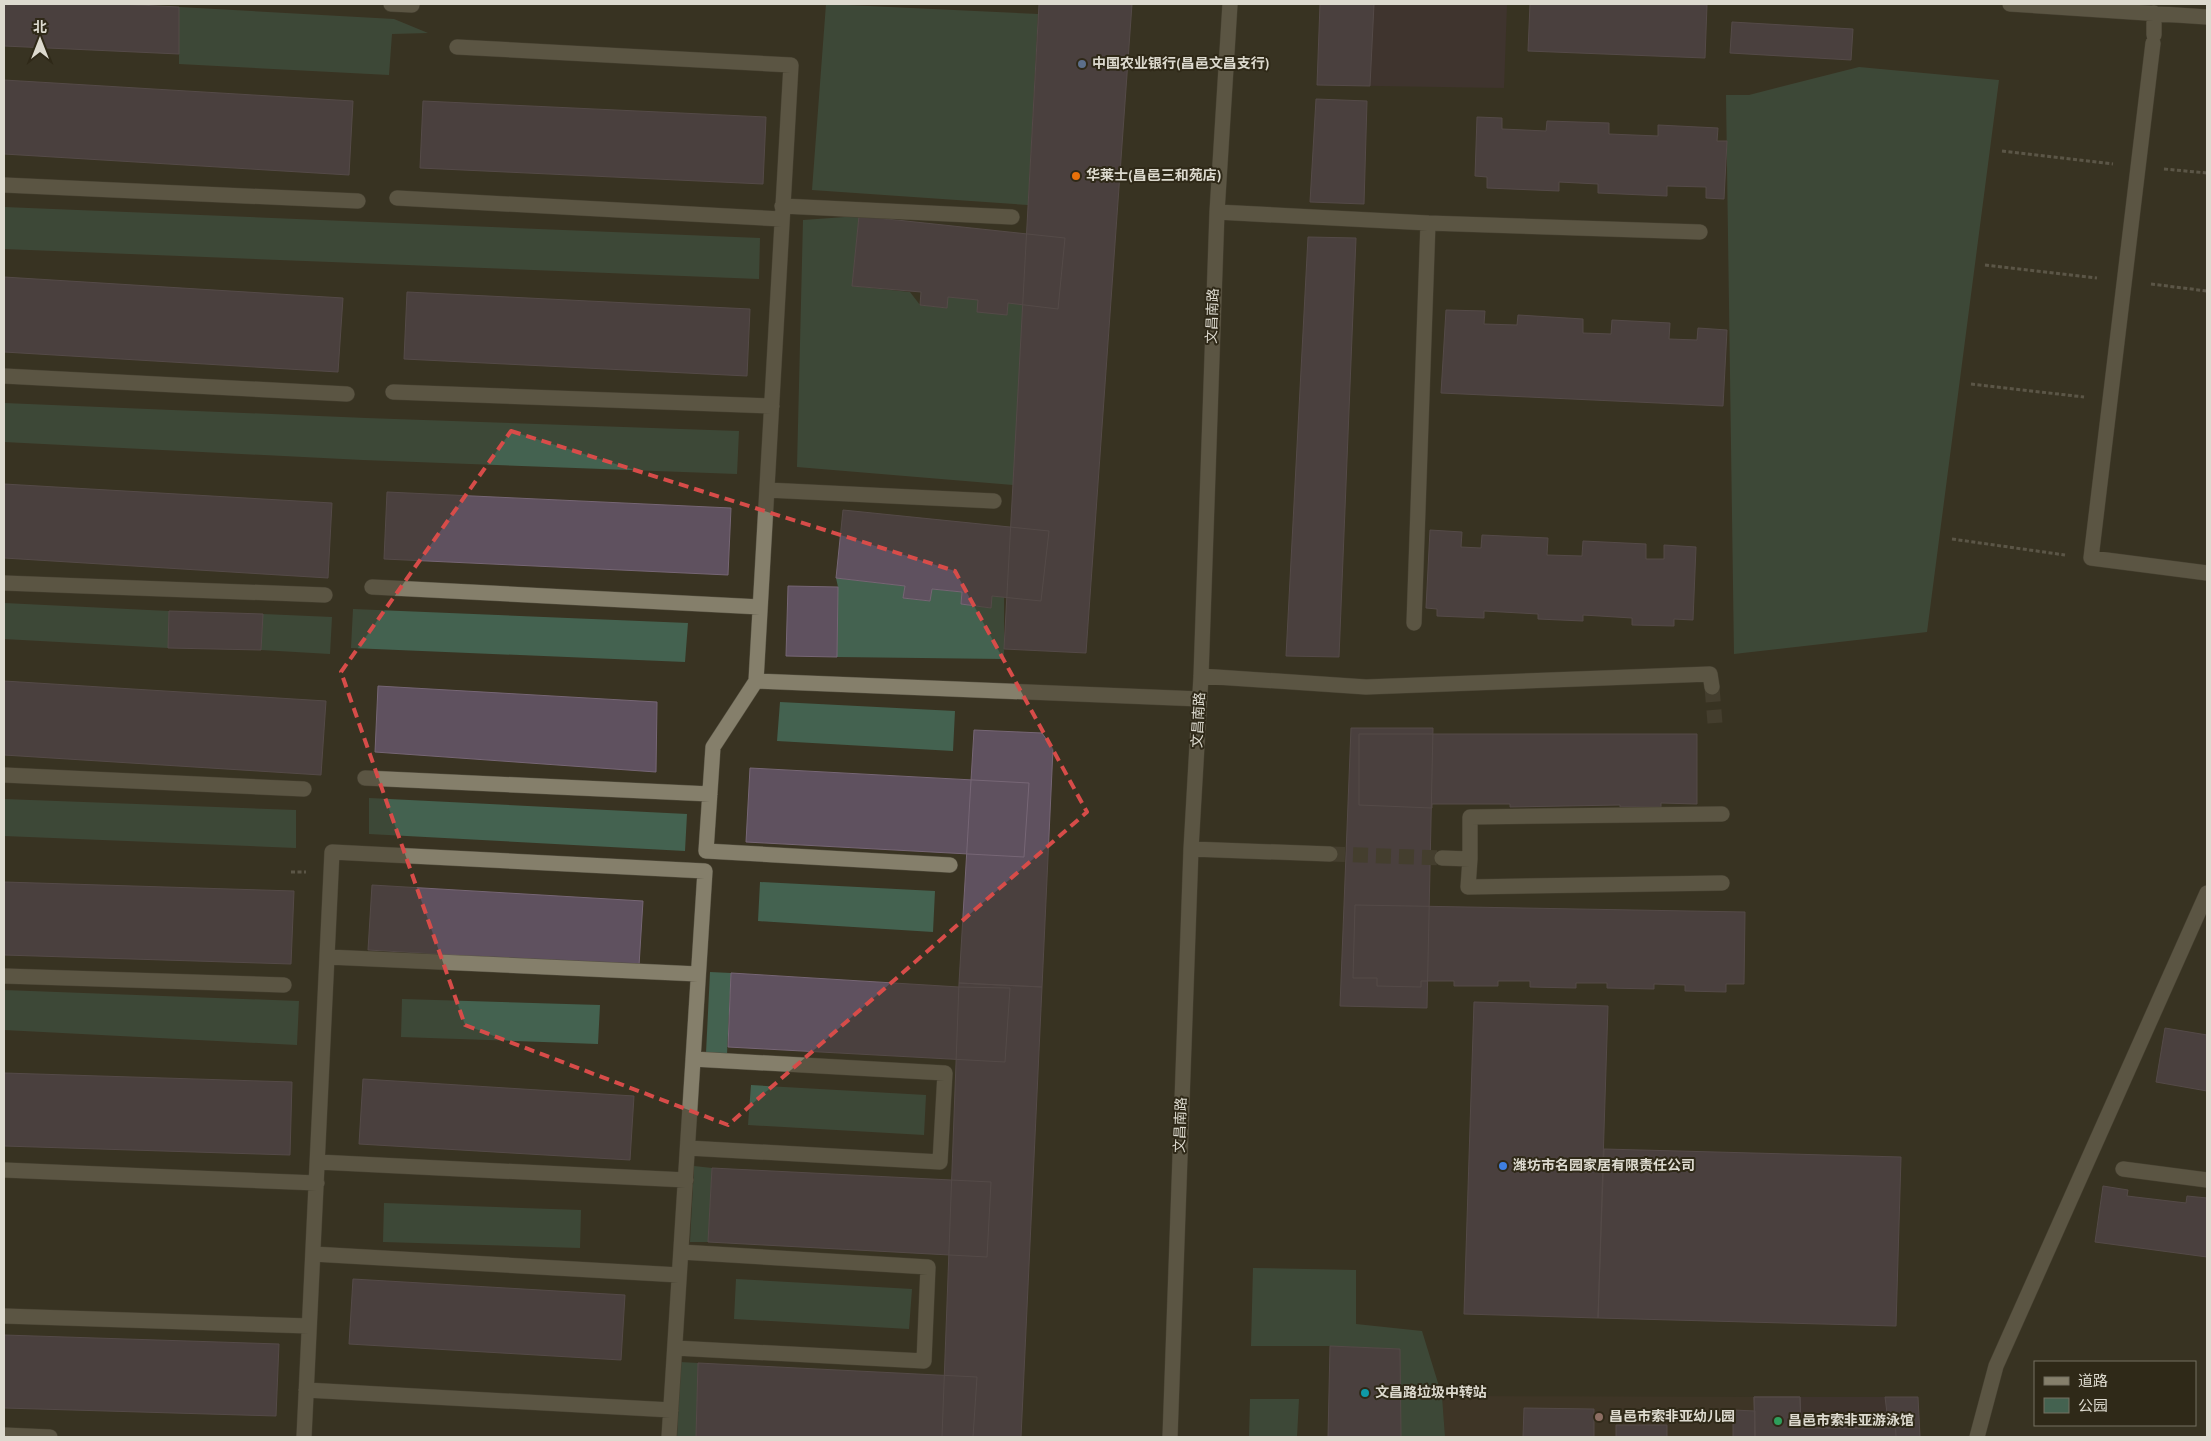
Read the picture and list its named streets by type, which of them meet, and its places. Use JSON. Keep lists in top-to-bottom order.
{
  "streets": {
    "street": ["文昌南路"]
  },
  "places": [
    "中国农业银行(昌邑文昌支行)",
    "华莱士(昌邑三和苑店)",
    "潍坊市名园家居有限责任公司",
    "文昌路垃圾中转站",
    "昌邑市索非亚幼儿园",
    "昌邑市索非亚游泳馆"
  ],
  "legend": ["道路", "公园"],
  "north": "top"
}
